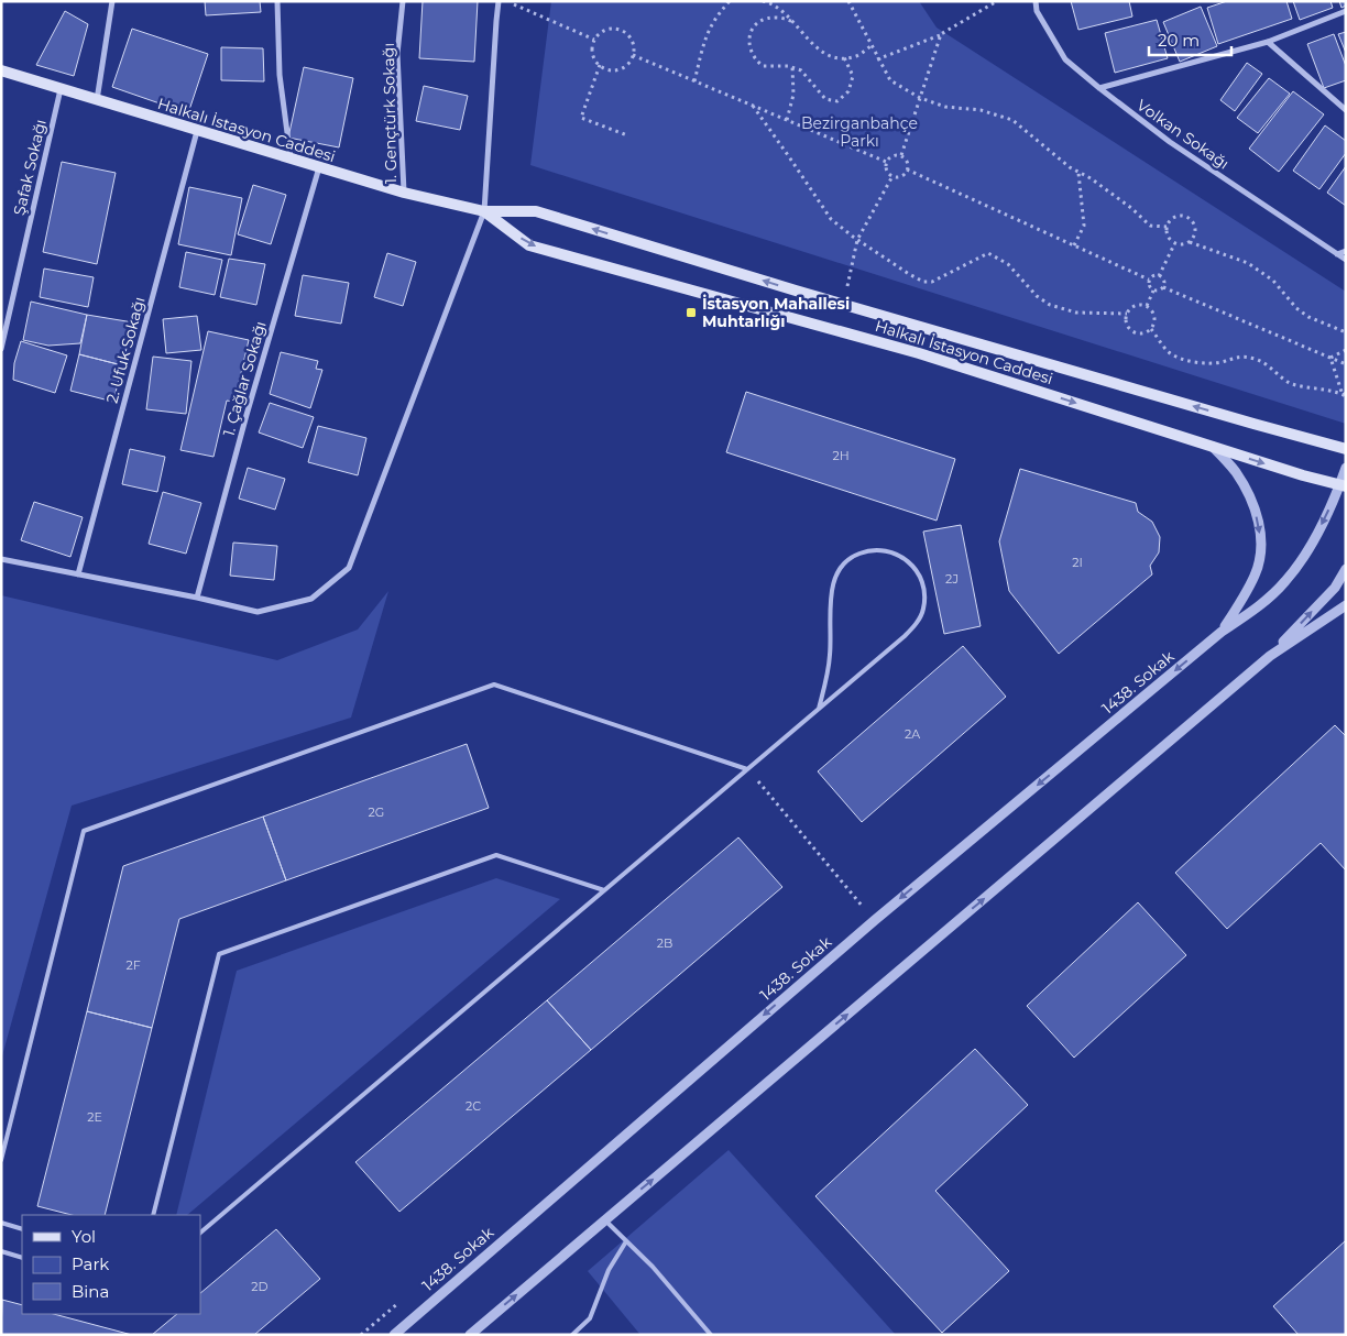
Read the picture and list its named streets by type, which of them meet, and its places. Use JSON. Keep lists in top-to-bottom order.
{
  "streets": {
    "main road": ["Halkalı İstasyon Caddesi"],
    "street": [
      "1. Gençtürk Sokağı",
      "Volkan Sokağı",
      "Şafak Sokağı",
      "2. Ufuk Sokağı",
      "1. Çağlar Sokağı",
      "1438. Sokak"
    ]
  },
  "crossings": [
    ["1. Gençtürk Sokağı", "Halkalı İstasyon Caddesi"],
    ["Halkalı İstasyon Caddesi", "Şafak Sokağı"],
    ["Halkalı İstasyon Caddesi", "2. Ufuk Sokağı"],
    ["Halkalı İstasyon Caddesi", "1. Çağlar Sokağı"],
    ["Halkalı İstasyon Caddesi", "1438. Sokak"]
  ],
  "parks": ["Bezirganbahçe Parkı"],
  "places": {
    "transit": ["İstasyon Mahallesi Muhtarlığı"]
  },
  "house_numbers": [
    "2H",
    "2I",
    "2J",
    "2A",
    "2G",
    "2B",
    "2F",
    "2C",
    "2E",
    "2D"
  ],
  "legend": ["Yol", "Park", "Bina"],
  "scale_bar": "20 m"
}
